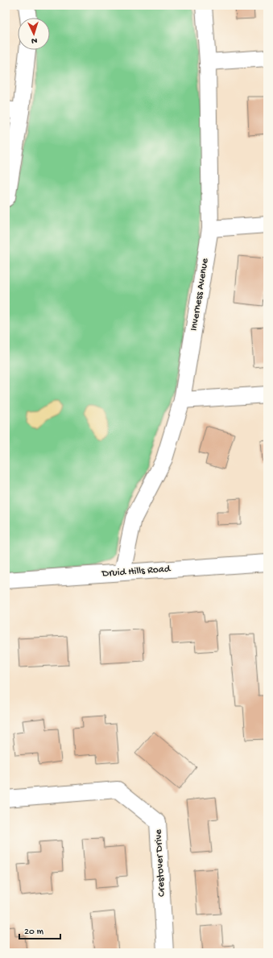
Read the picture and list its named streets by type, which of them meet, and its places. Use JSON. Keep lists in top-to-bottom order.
{
  "streets": {
    "street": ["Inverness Avenue", "Druid Hills Road", "Crestover Drive"]
  },
  "crossings": [
    ["Inverness Avenue", "Druid Hills Road"]
  ],
  "scale_bar": "20 m",
  "north": "bottom"
}
